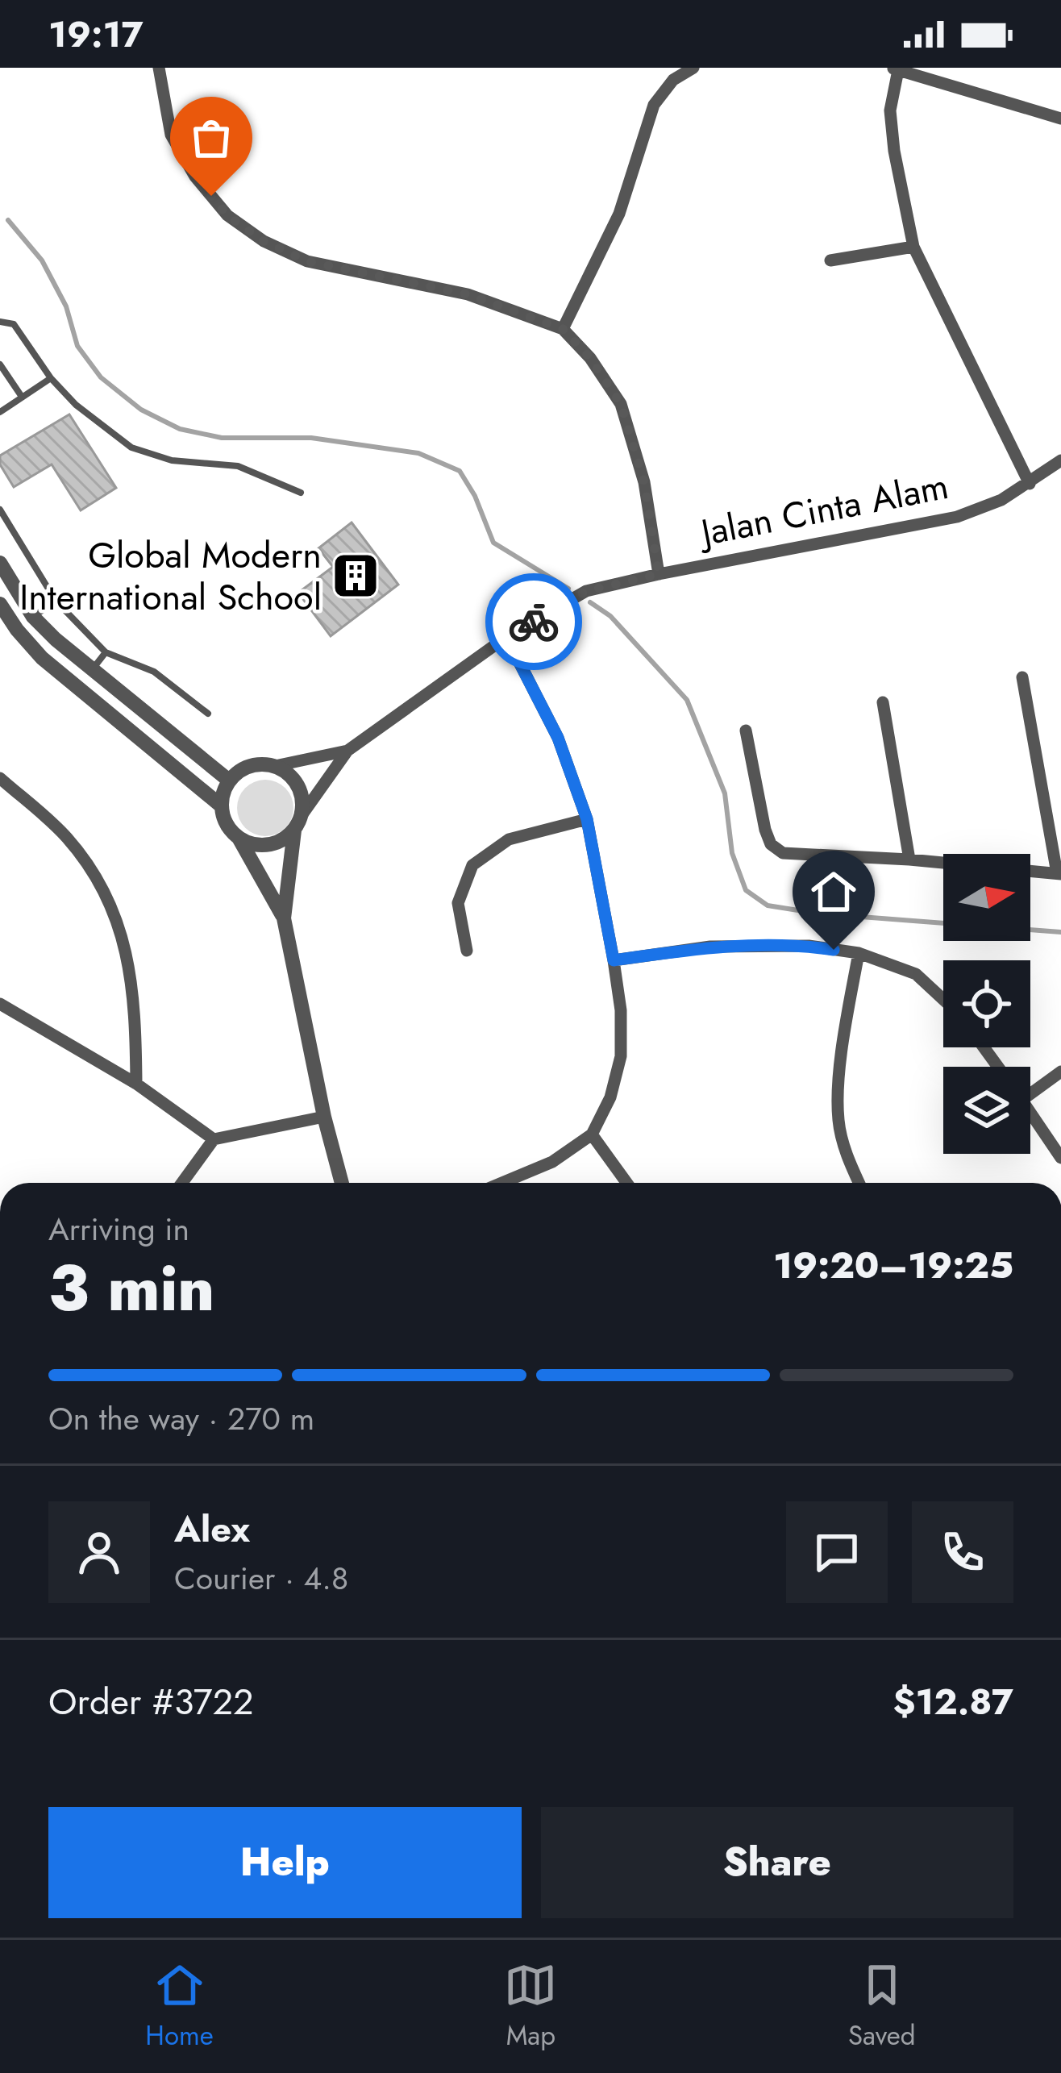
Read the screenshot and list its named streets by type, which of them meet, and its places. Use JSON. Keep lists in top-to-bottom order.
{
  "streets": {
    "street": ["Jalan Cinta Alam"]
  },
  "places": {
    "building": ["Global Modern International School"]
  },
  "north": "right",
  "page": {
    "status": "19:17",
    "heading": ["3 min", "Arriving in", "19:20–19:25"],
    "panel": [
      "Alex",
      "Courier · 4.8",
      "Order #3722",
      "$12.87"
    ],
    "bar": "On the way · 270 m",
    "buttons": ["Help", "Share"],
    "tabs": ["Home", "Map", "Saved"]
  }
}
